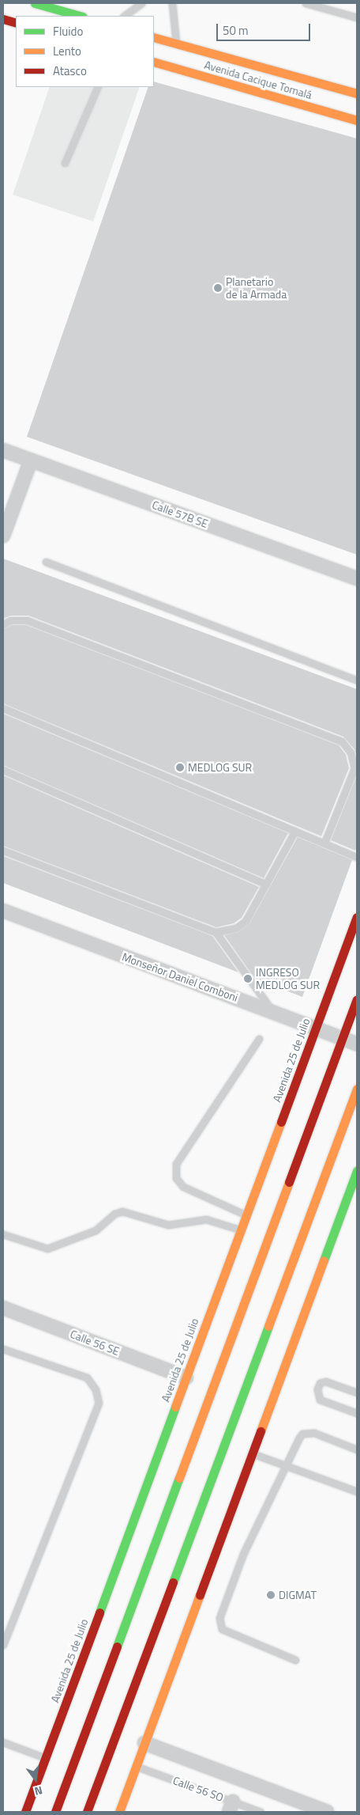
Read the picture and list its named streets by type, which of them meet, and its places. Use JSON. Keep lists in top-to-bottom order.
{
  "streets": {
    "main road": ["Avenida Cacique Tomalá", "Avenida 25 de Julio"],
    "street": ["Calle 57B SE", "Monseñor Daniel Comboni", "Calle 56 SE"],
    "lane": ["Calle 56 SO"]
  },
  "crossings": [
    ["Monseñor Daniel Comboni", "Avenida 25 de Julio"],
    ["Avenida 25 de Julio", "Calle 56 SE"]
  ],
  "places": [
    "Planetario de la Armada",
    "MEDLOG SUR",
    "INGRESO MEDLOG SUR",
    "DIGMAT"
  ],
  "legend": ["Fluido", "Lento", "Atasco"],
  "scale_bar": "50 m",
  "north": "bottom"
}
